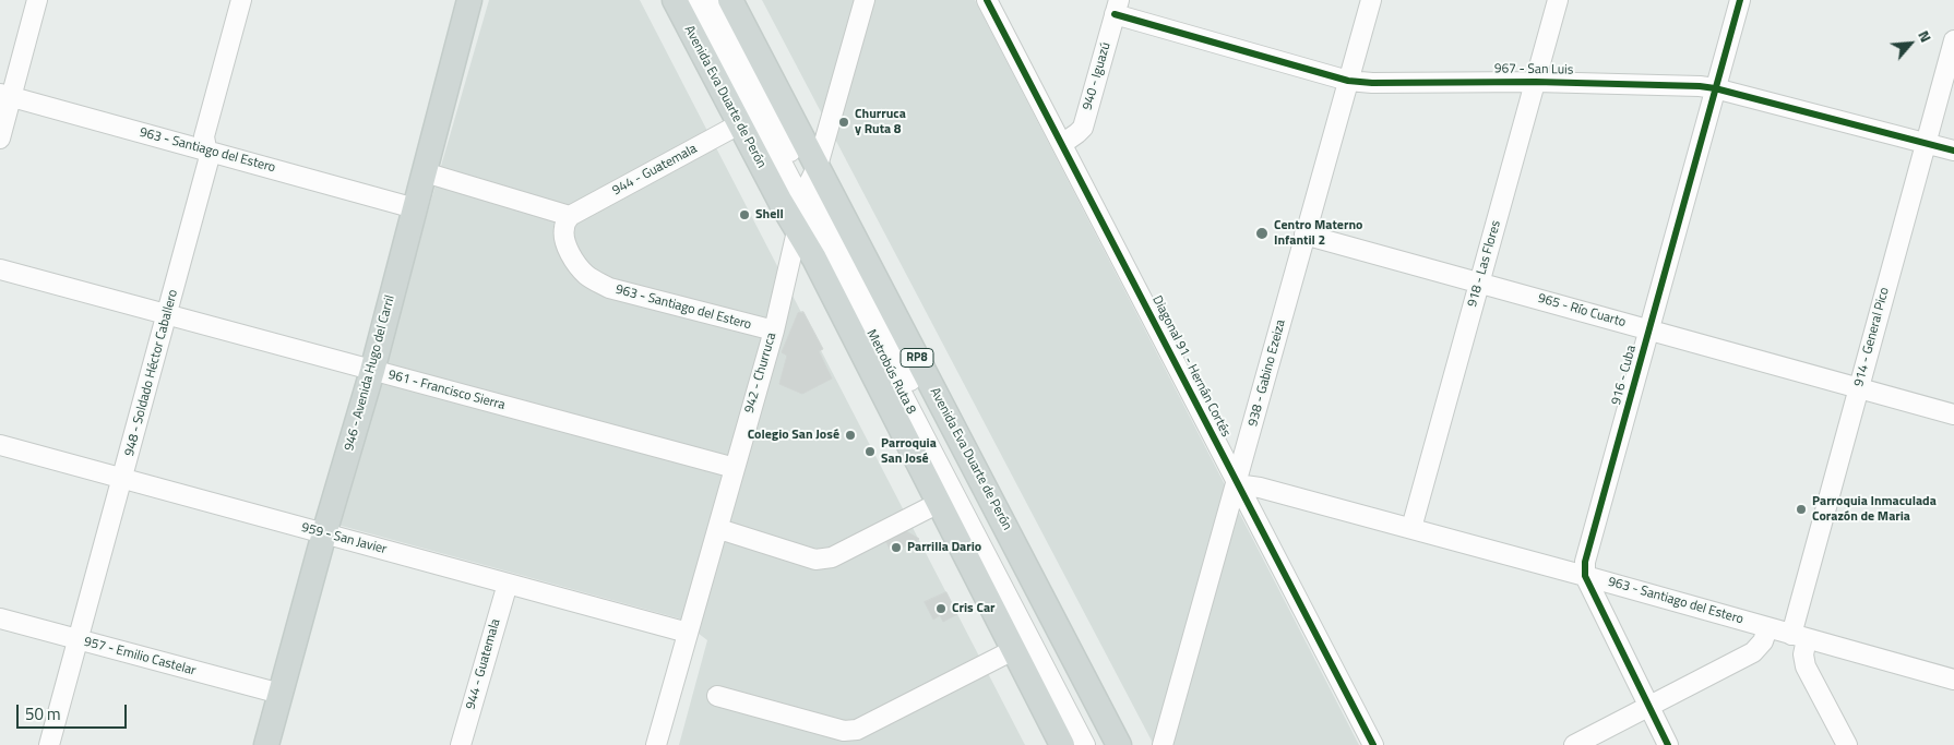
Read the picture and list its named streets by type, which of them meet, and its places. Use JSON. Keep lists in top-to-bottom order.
{
  "streets": {
    "main road": ["Avenida Eva Duarte de Perón", "RP8", "946 - Avenida Hugo del Carril"],
    "street": [
      "967 - San Luis",
      "940 - Iguazú",
      "963 - Santiago del Estero",
      "944 - Guatemala",
      "918 - Las Flores",
      "965 - Río Cuarto",
      "914 - General Pico",
      "Diagonal 91 - Hernán Cortés",
      "Metrobús Ruta 8",
      "948 - Soldado Héctor Caballero",
      "942 - Churruca",
      "938 - Gabino Ezeiza",
      "916 - Cuba",
      "961 - Francisco Sierra",
      "959 - San Javier",
      "957 - Emilio Castelar"
    ]
  },
  "crossings": [
    ["967 - San Luis", "940 - Iguazú"],
    ["967 - San Luis", "918 - Las Flores"],
    ["967 - San Luis", "914 - General Pico"],
    ["967 - San Luis", "938 - Gabino Ezeiza"],
    ["967 - San Luis", "916 - Cuba"],
    ["940 - Iguazú", "Diagonal 91 - Hernán Cortés"],
    ["Avenida Eva Duarte de Perón", "944 - Guatemala"],
    ["Avenida Eva Duarte de Perón", "Metrobús Ruta 8"],
    ["Avenida Eva Duarte de Perón", "942 - Churruca"],
    ["963 - Santiago del Estero", "944 - Guatemala"],
    ["963 - Santiago del Estero", "918 - Las Flores"],
    ["963 - Santiago del Estero", "914 - General Pico"],
    ["963 - Santiago del Estero", "Diagonal 91 - Hernán Cortés"],
    ["963 - Santiago del Estero", "948 - Soldado Héctor Caballero"],
    ["963 - Santiago del Estero", "946 - Avenida Hugo del Carril"],
    ["963 - Santiago del Estero", "942 - Churruca"],
    ["963 - Santiago del Estero", "938 - Gabino Ezeiza"],
    ["963 - Santiago del Estero", "916 - Cuba"],
    ["944 - Guatemala", "959 - San Javier"],
    ["918 - Las Flores", "965 - Río Cuarto"],
    ["965 - Río Cuarto", "914 - General Pico"],
    ["965 - Río Cuarto", "938 - Gabino Ezeiza"],
    ["965 - Río Cuarto", "916 - Cuba"],
    ["Diagonal 91 - Hernán Cortés", "938 - Gabino Ezeiza"],
    ["Metrobús Ruta 8", "942 - Churruca"],
    ["948 - Soldado Héctor Caballero", "961 - Francisco Sierra"],
    ["948 - Soldado Héctor Caballero", "959 - San Javier"],
    ["948 - Soldado Héctor Caballero", "957 - Emilio Castelar"],
    ["946 - Avenida Hugo del Carril", "961 - Francisco Sierra"],
    ["946 - Avenida Hugo del Carril", "959 - San Javier"],
    ["946 - Avenida Hugo del Carril", "957 - Emilio Castelar"],
    ["942 - Churruca", "961 - Francisco Sierra"],
    ["942 - Churruca", "959 - San Javier"]
  ],
  "places": [
    "Churruca y Ruta 8",
    "Shell",
    "Centro Materno Infantil 2",
    "Colegio San José",
    "Parroquia San José",
    "Parroquia Inmaculada Corazón de Maria",
    "Parrilla Dario",
    "Cris Car"
  ],
  "scale_bar": "50 m",
  "north": "top right"
}
